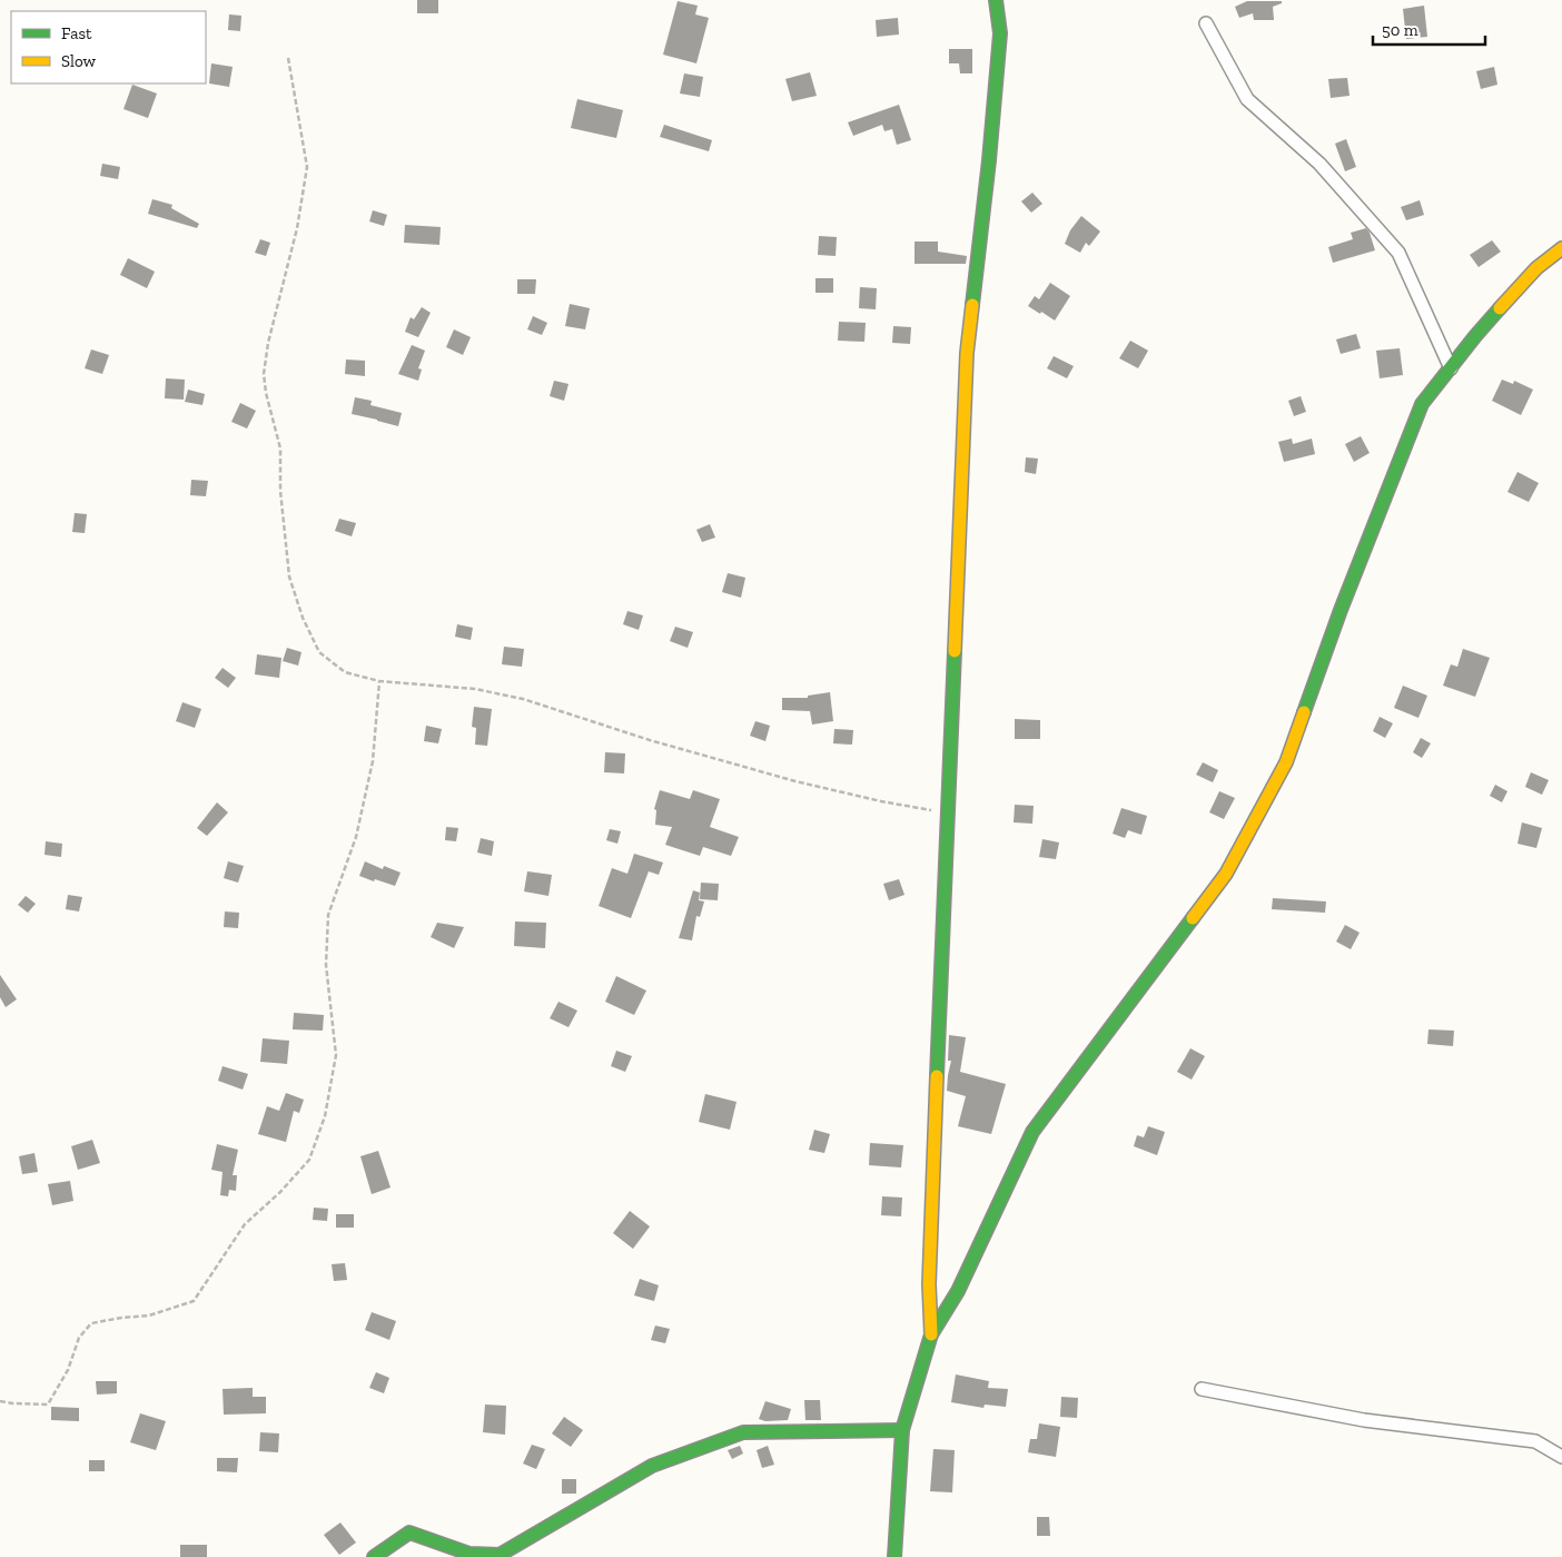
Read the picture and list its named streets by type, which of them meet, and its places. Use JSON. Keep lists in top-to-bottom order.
{
  "legend": ["Fast", "Slow"],
  "scale_bar": "50 m"
}
